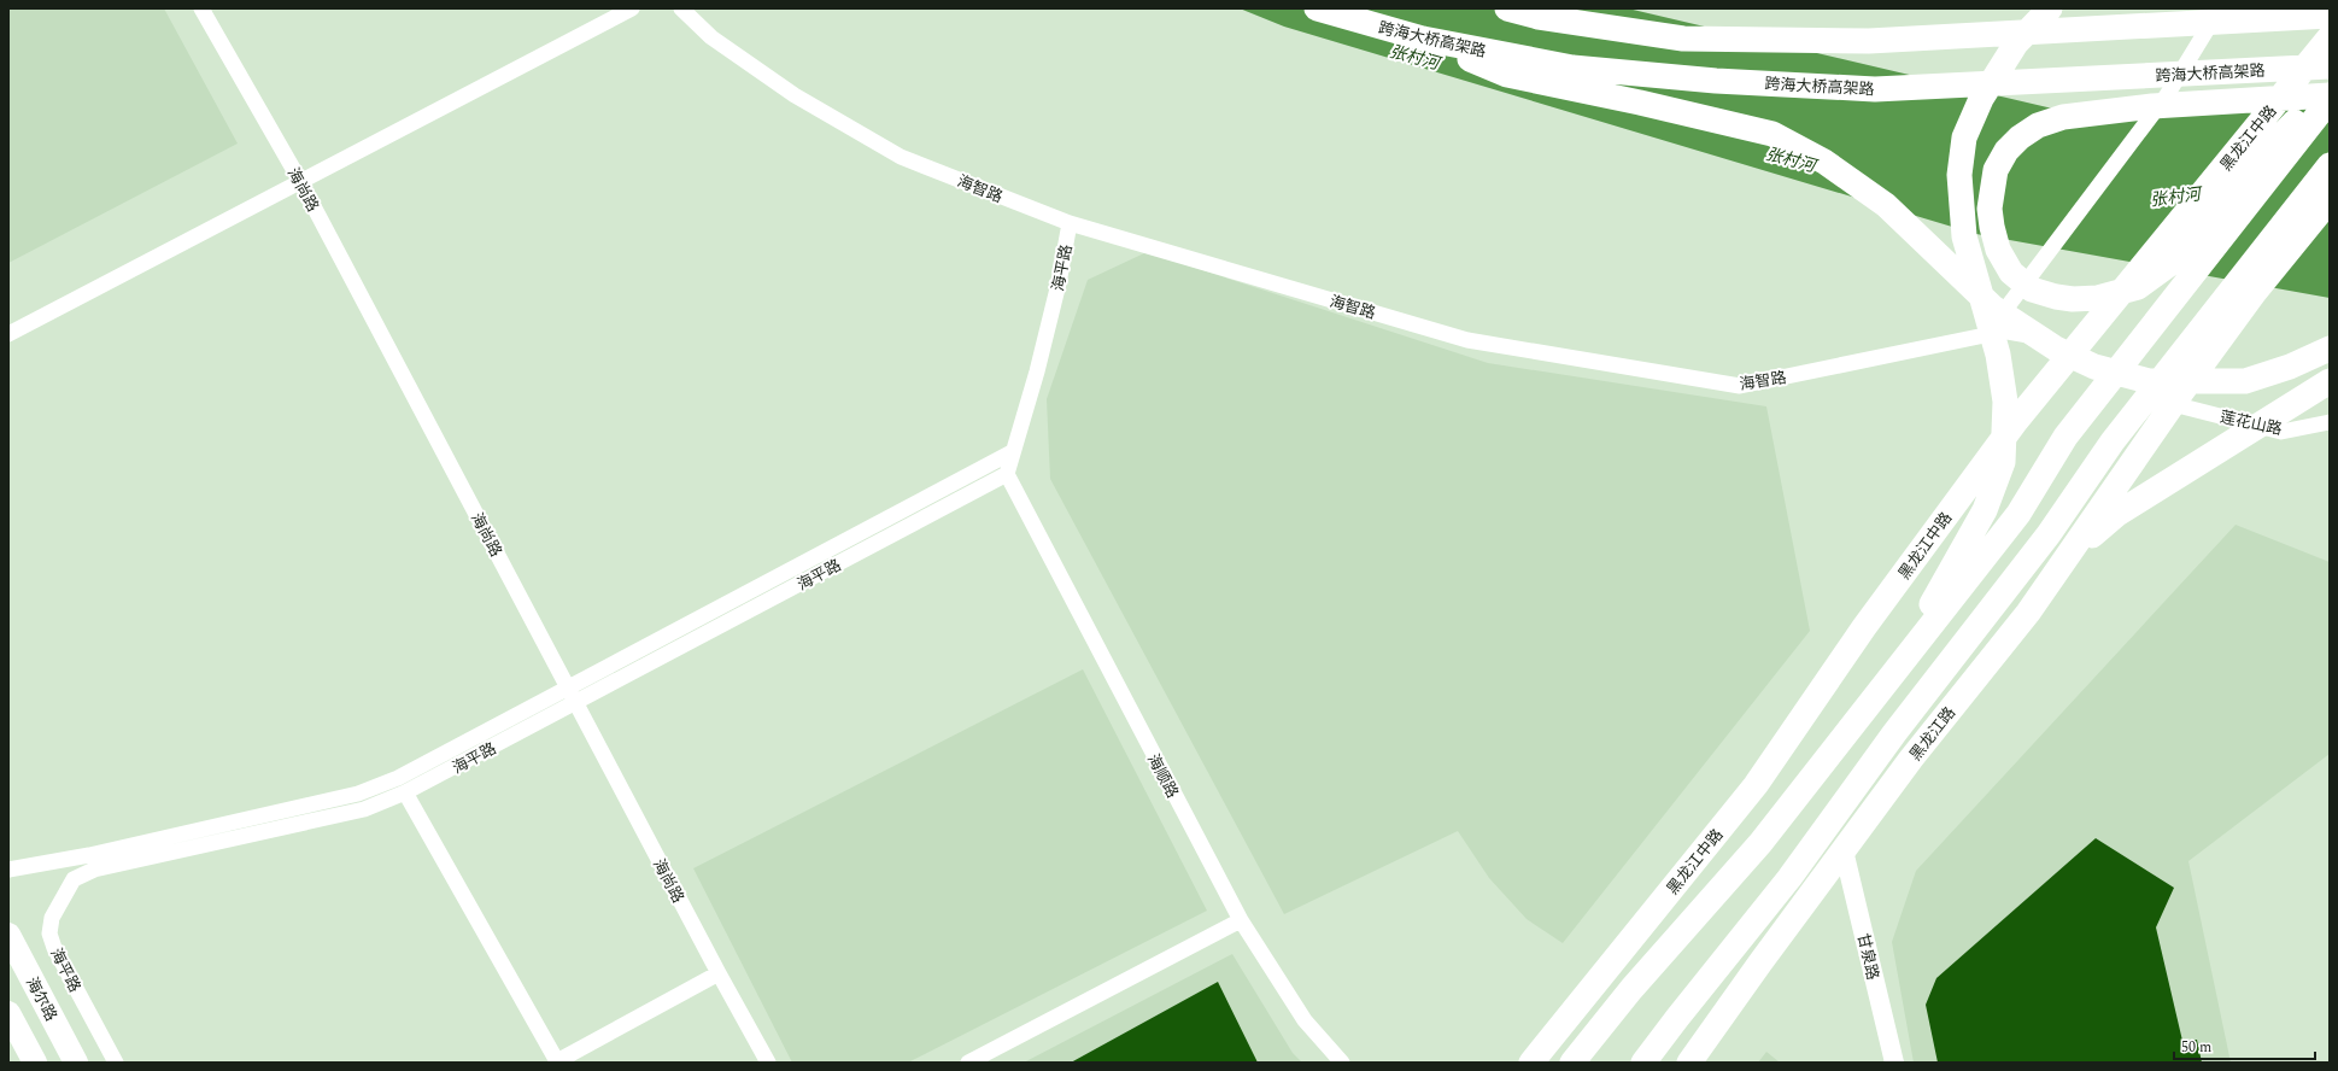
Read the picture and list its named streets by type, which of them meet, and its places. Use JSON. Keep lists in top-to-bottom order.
{
  "streets": {
    "highway": ["跨海大桥高架路", "黑龙江中路", "黑龙江路"],
    "main road": ["海尔路"],
    "street": [
      "海智路",
      "海尚路",
      "海平路",
      "莲花山路",
      "海顺路",
      "甘泉路"
    ]
  },
  "crossings": [
    ["黑龙江中路", "海智路"],
    ["黑龙江中路", "莲花山路"],
    ["海智路", "海平路"],
    ["海智路", "莲花山路"],
    ["海尚路", "海平路"],
    ["海平路", "海顺路"],
    ["莲花山路", "黑龙江路"],
    ["黑龙江路", "甘泉路"]
  ],
  "water": ["张村河"],
  "scale_bar": "50 m"
}
